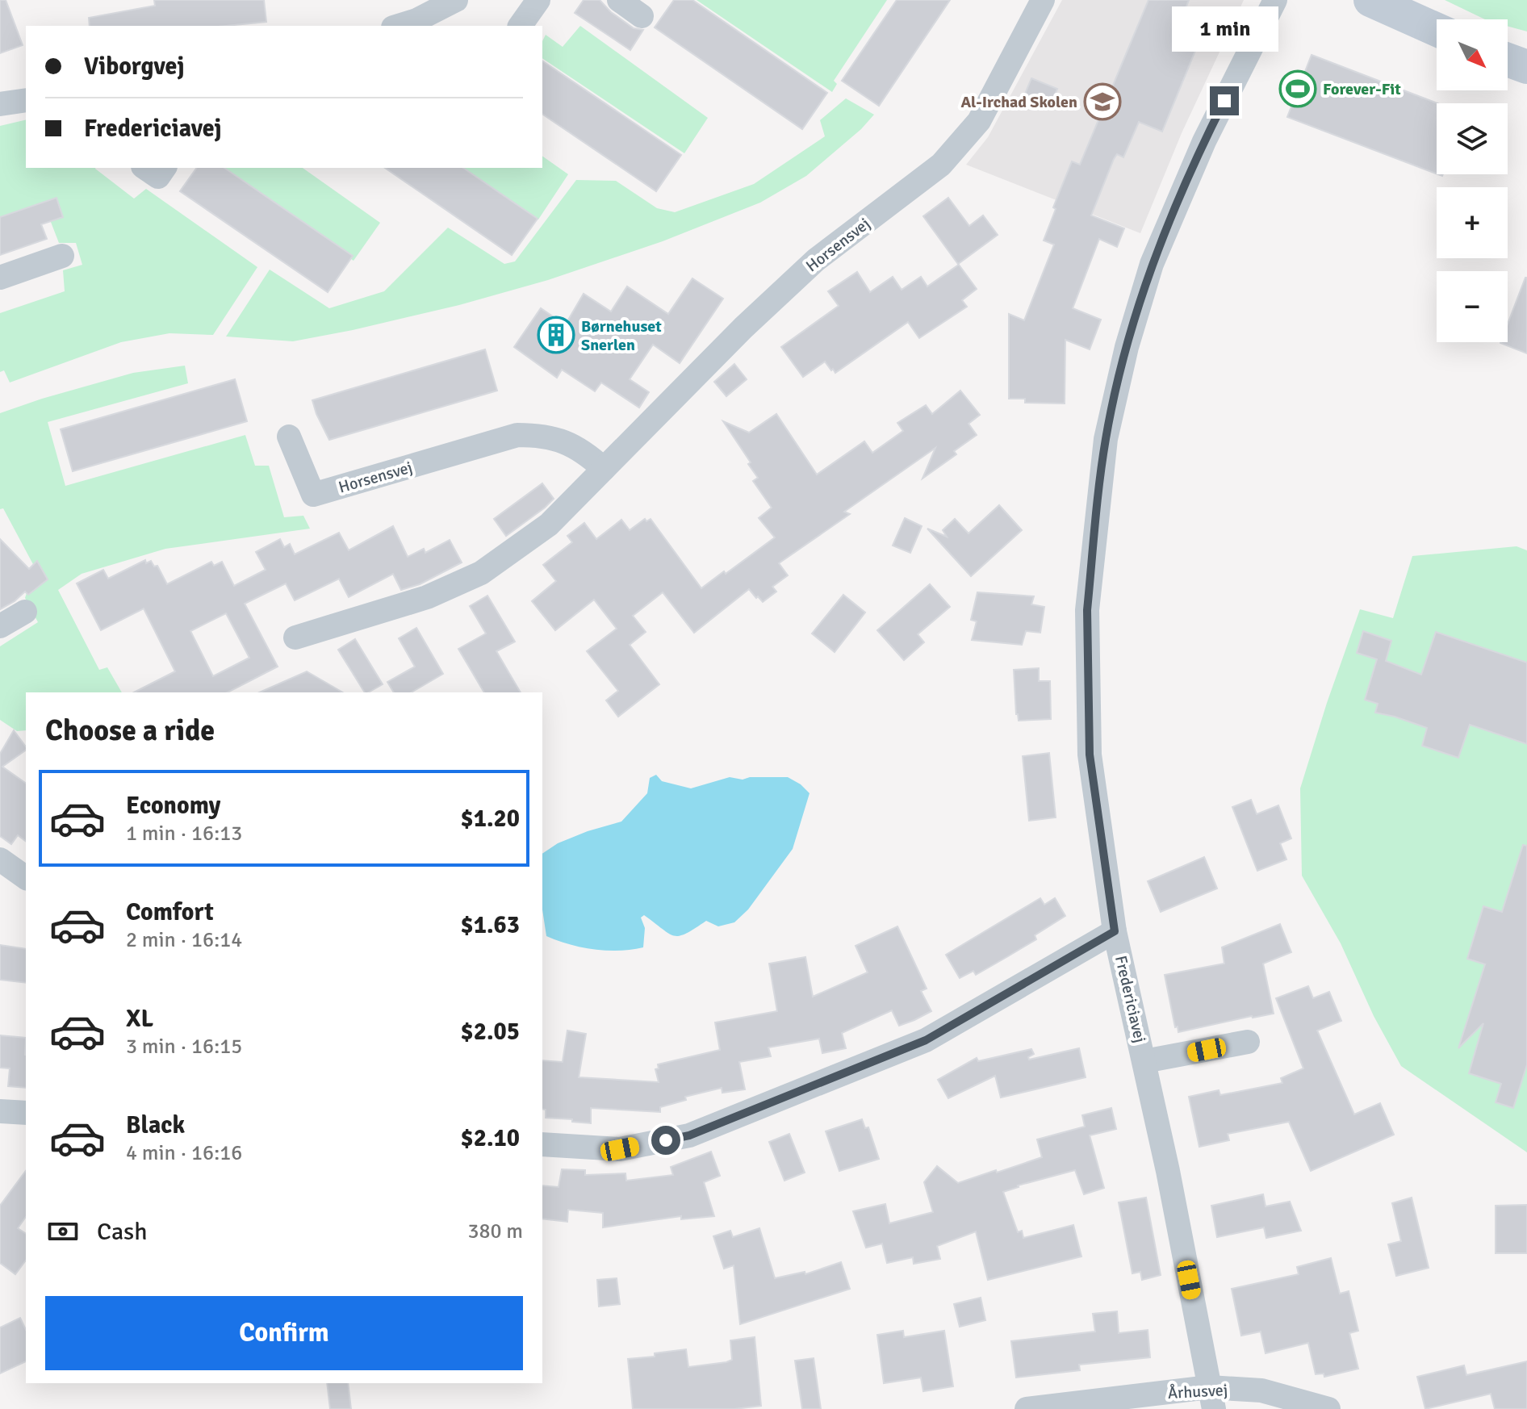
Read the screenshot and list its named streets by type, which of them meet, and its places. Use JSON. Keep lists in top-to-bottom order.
{
  "streets": {
    "street": ["Horsensvej", "Fredericiavej", "Århusvej"]
  },
  "crossings": [
    ["Fredericiavej", "Århusvej"]
  ],
  "places": {
    "sports": ["Forever-Fit"],
    "school or university": ["Al-Irchad Skolen"],
    "building": ["Børnehuset Snerlen"]
  },
  "north": "bottom right",
  "page": {
    "bubble": "1 min",
    "map_buttons": ["+", "−"],
    "banner": ["Viborgvej", "Fredericiavej"],
    "heading": "Choose a ride",
    "list": [
      {
        "name": "Economy",
        "note": "1 min · 16:13",
        "value": "$1.20"
      },
      {
        "name": "Comfort",
        "note": "2 min · 16:14",
        "value": "$1.63"
      },
      {
        "name": "XL",
        "note": "3 min · 16:15",
        "value": "$2.05"
      },
      {
        "name": "Black",
        "note": "4 min · 16:16",
        "value": "$2.10"
      }
    ],
    "pay": ["Cash", "380 m"],
    "buttons": "Confirm"
  }
}
